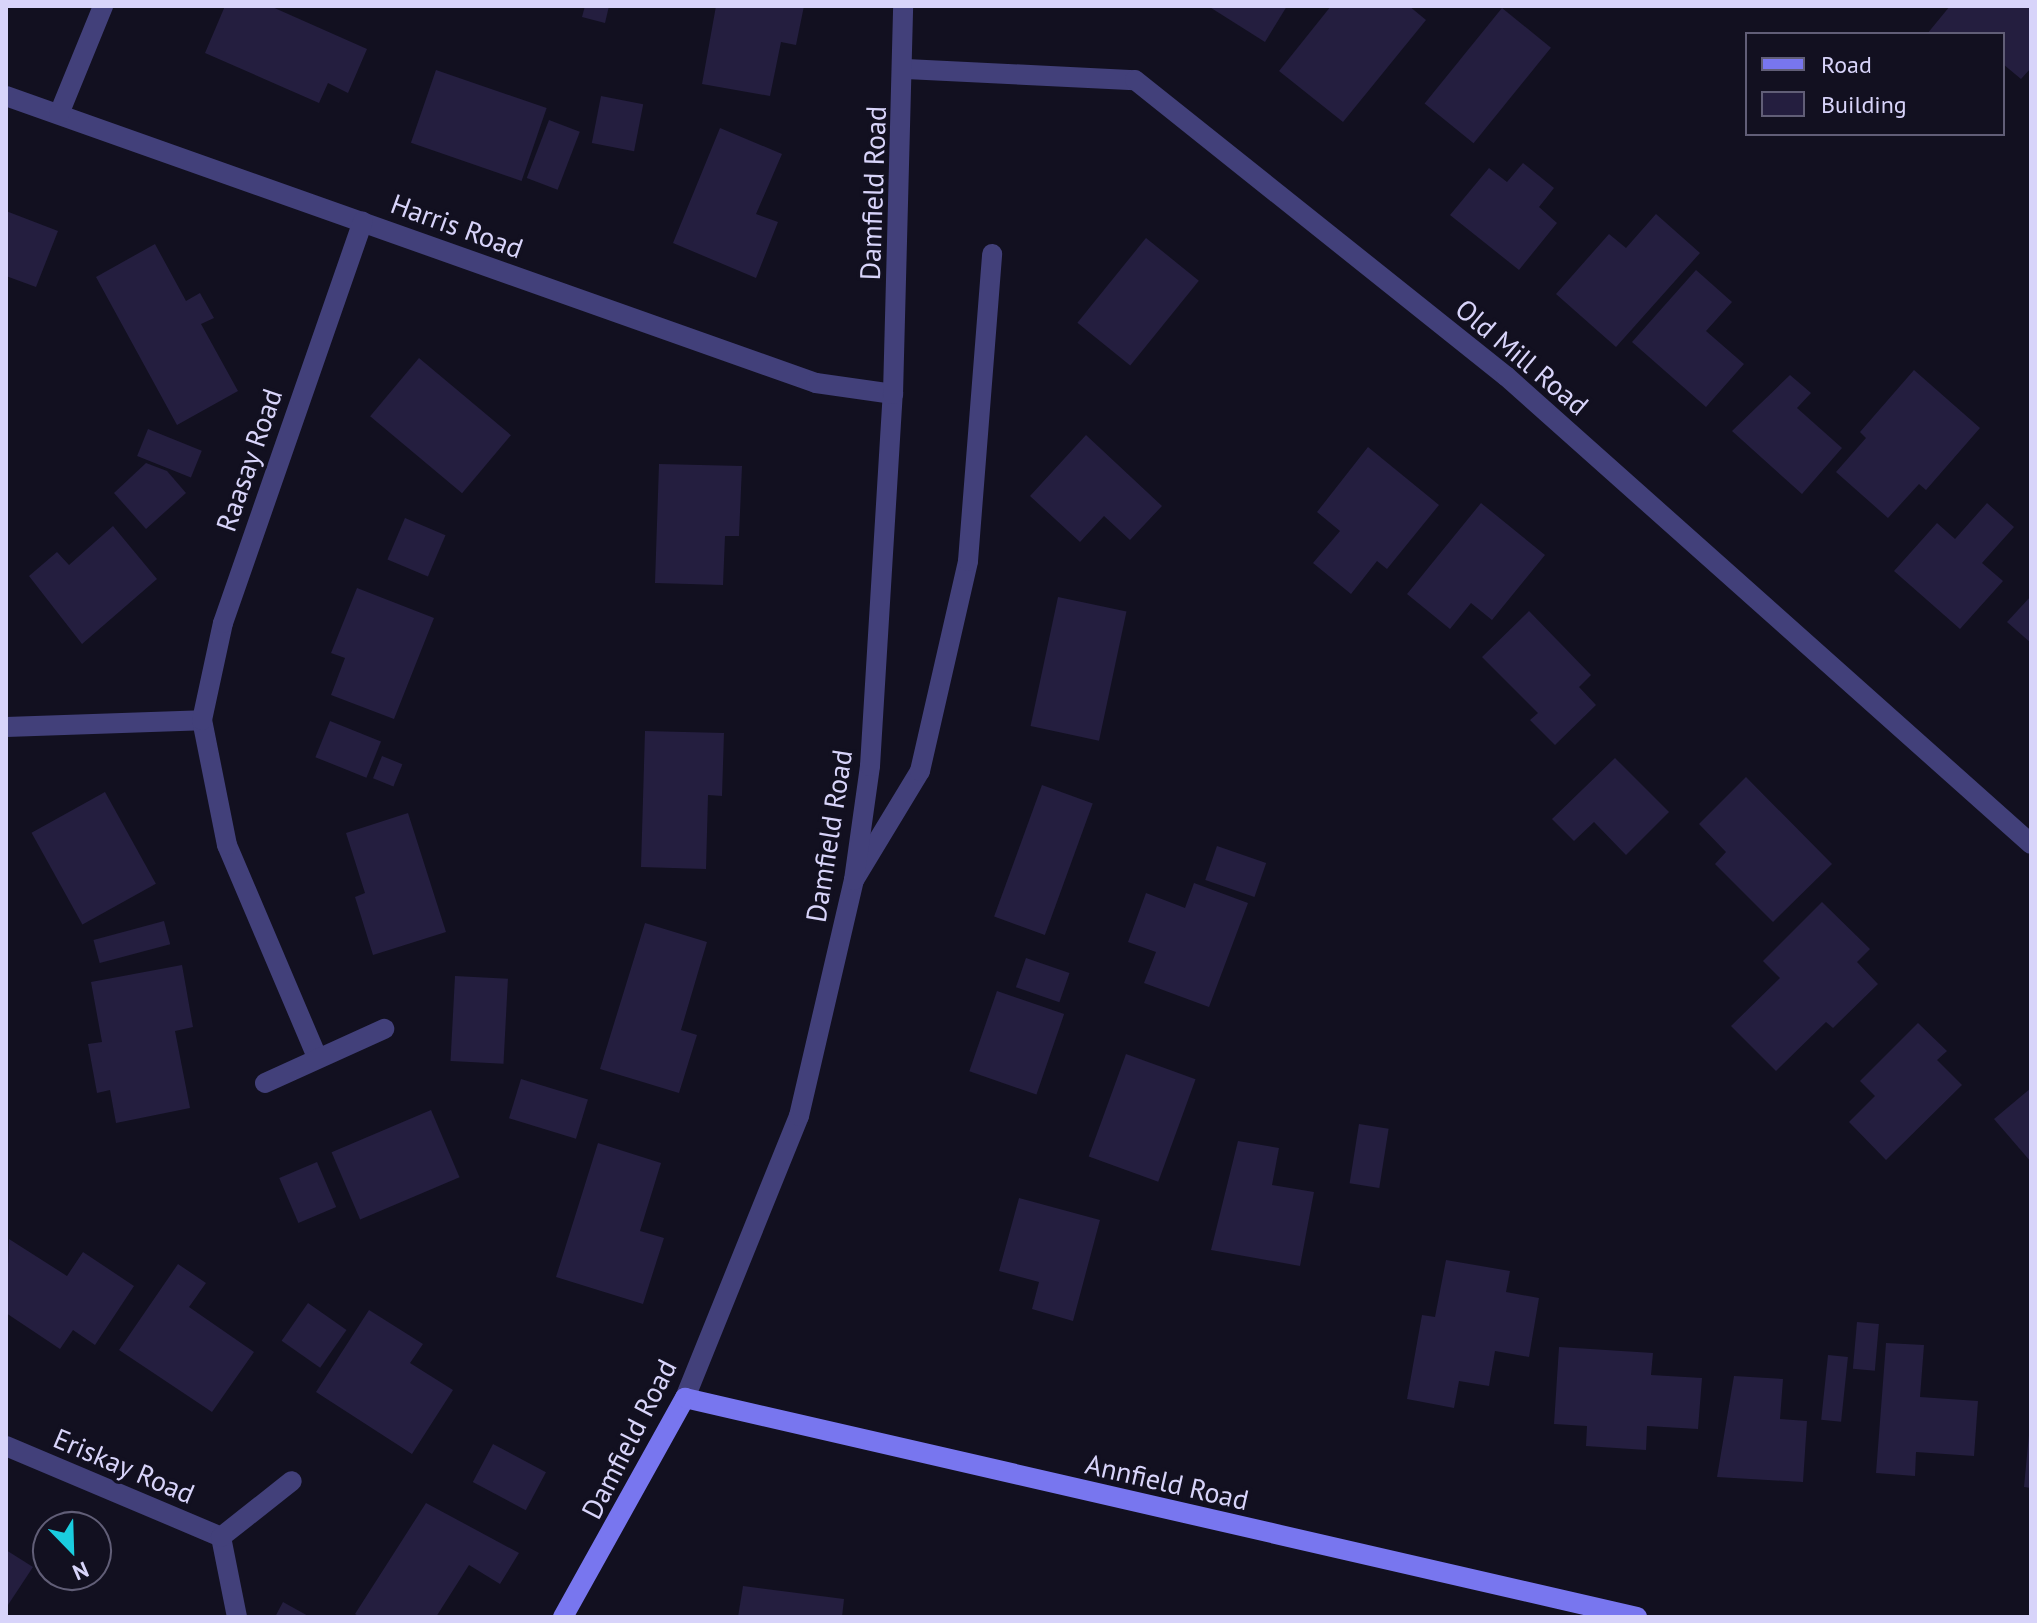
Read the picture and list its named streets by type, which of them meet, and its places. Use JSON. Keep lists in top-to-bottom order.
{
  "streets": {
    "main road": ["Damfield Road", "Annfield Road"],
    "street": [
      "Harris Road",
      "Old Mill Road",
      "Raasay Road",
      "Eriskay Road"
    ]
  },
  "crossings": [
    ["Damfield Road", "Harris Road"],
    ["Damfield Road", "Old Mill Road"],
    ["Damfield Road", "Annfield Road"],
    ["Harris Road", "Raasay Road"]
  ],
  "legend": ["Road", "Building"],
  "north": "bottom right"
}
